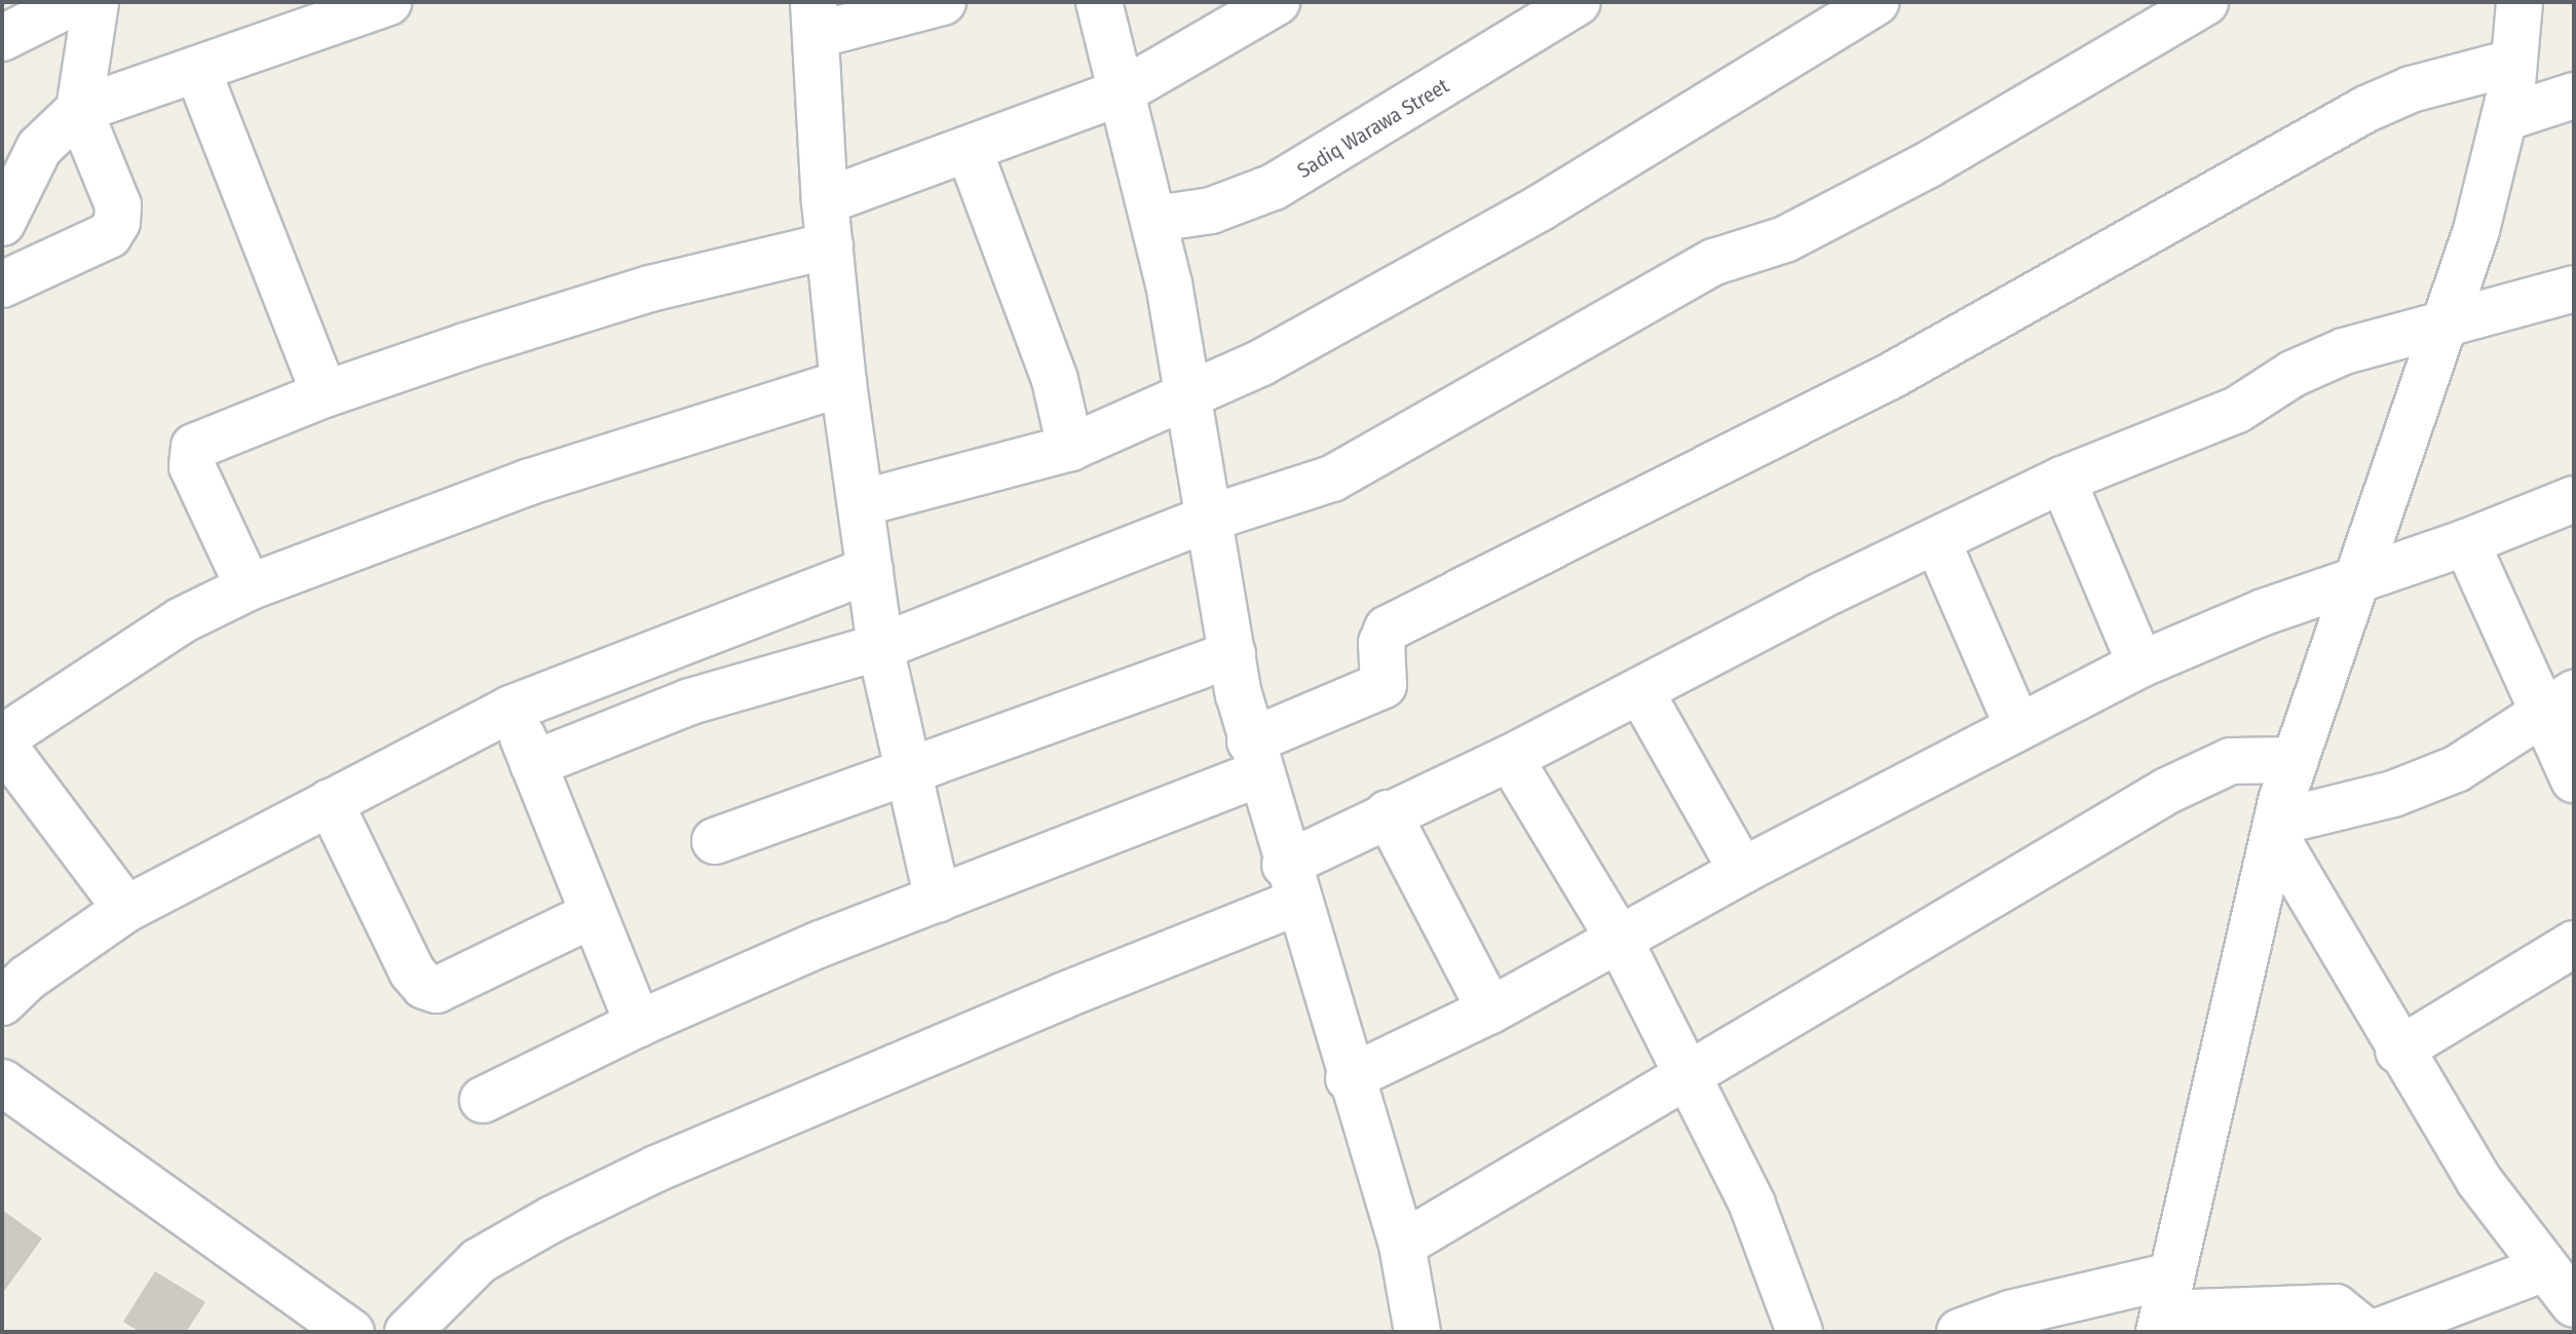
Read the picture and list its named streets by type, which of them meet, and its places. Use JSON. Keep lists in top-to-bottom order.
{
  "streets": {
    "street": ["Sadiq Warawa Street"]
  }
}
